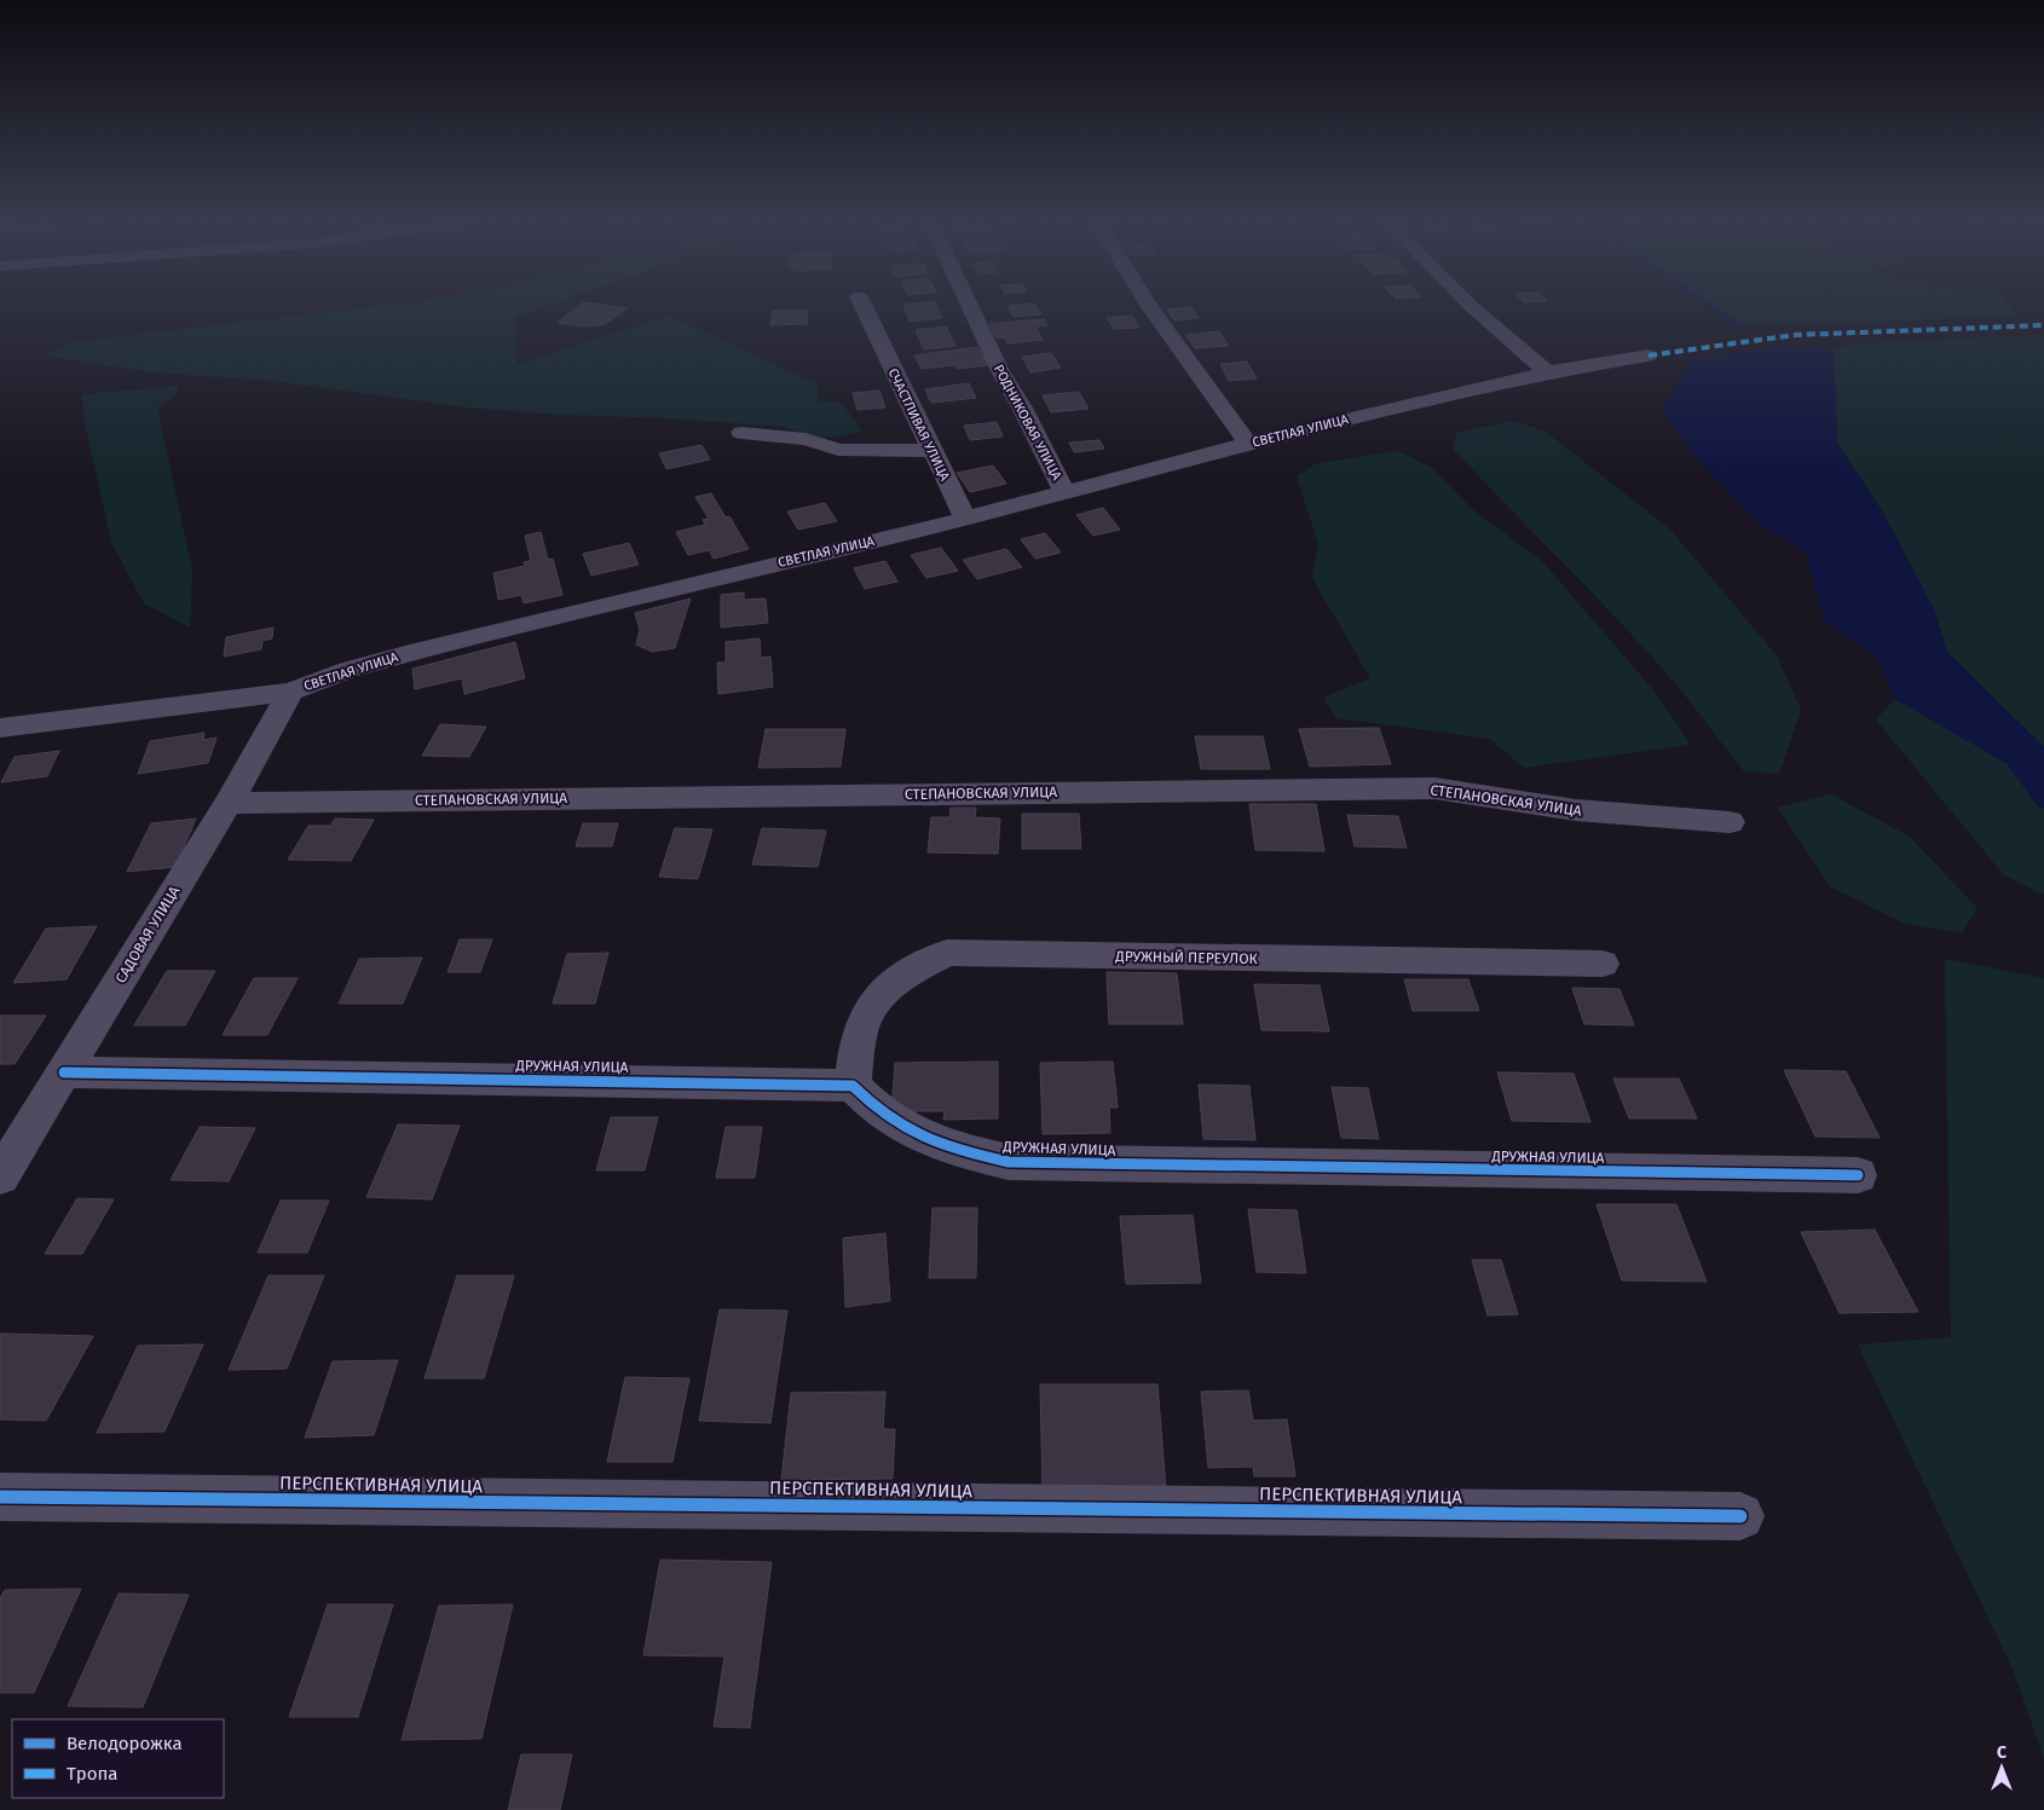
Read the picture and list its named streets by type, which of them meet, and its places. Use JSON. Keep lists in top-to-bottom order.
{
  "streets": {
    "street": [
      "РОДНИКОВАЯ УЛИЦА",
      "СЧАСТЛИВАЯ УЛИЦА",
      "СВЕТЛАЯ УЛИЦА",
      "СТЕПАНОВСКАЯ УЛИЦА",
      "САДОВАЯ УЛИЦА",
      "ДРУЖНЫЙ ПЕРЕУЛОК",
      "ДРУЖНАЯ УЛИЦА",
      "ПЕРСПЕКТИВНАЯ УЛИЦА"
    ]
  },
  "crossings": [
    ["РОДНИКОВАЯ УЛИЦА", "СВЕТЛАЯ УЛИЦА"],
    ["СЧАСТЛИВАЯ УЛИЦА", "СВЕТЛАЯ УЛИЦА"],
    ["СВЕТЛАЯ УЛИЦА", "САДОВАЯ УЛИЦА"],
    ["СТЕПАНОВСКАЯ УЛИЦА", "САДОВАЯ УЛИЦА"],
    ["САДОВАЯ УЛИЦА", "ДРУЖНАЯ УЛИЦА"],
    ["ДРУЖНЫЙ ПЕРЕУЛОК", "ДРУЖНАЯ УЛИЦА"]
  ],
  "legend": ["Велодорожка", "Тропа"],
  "north": "top"
}
